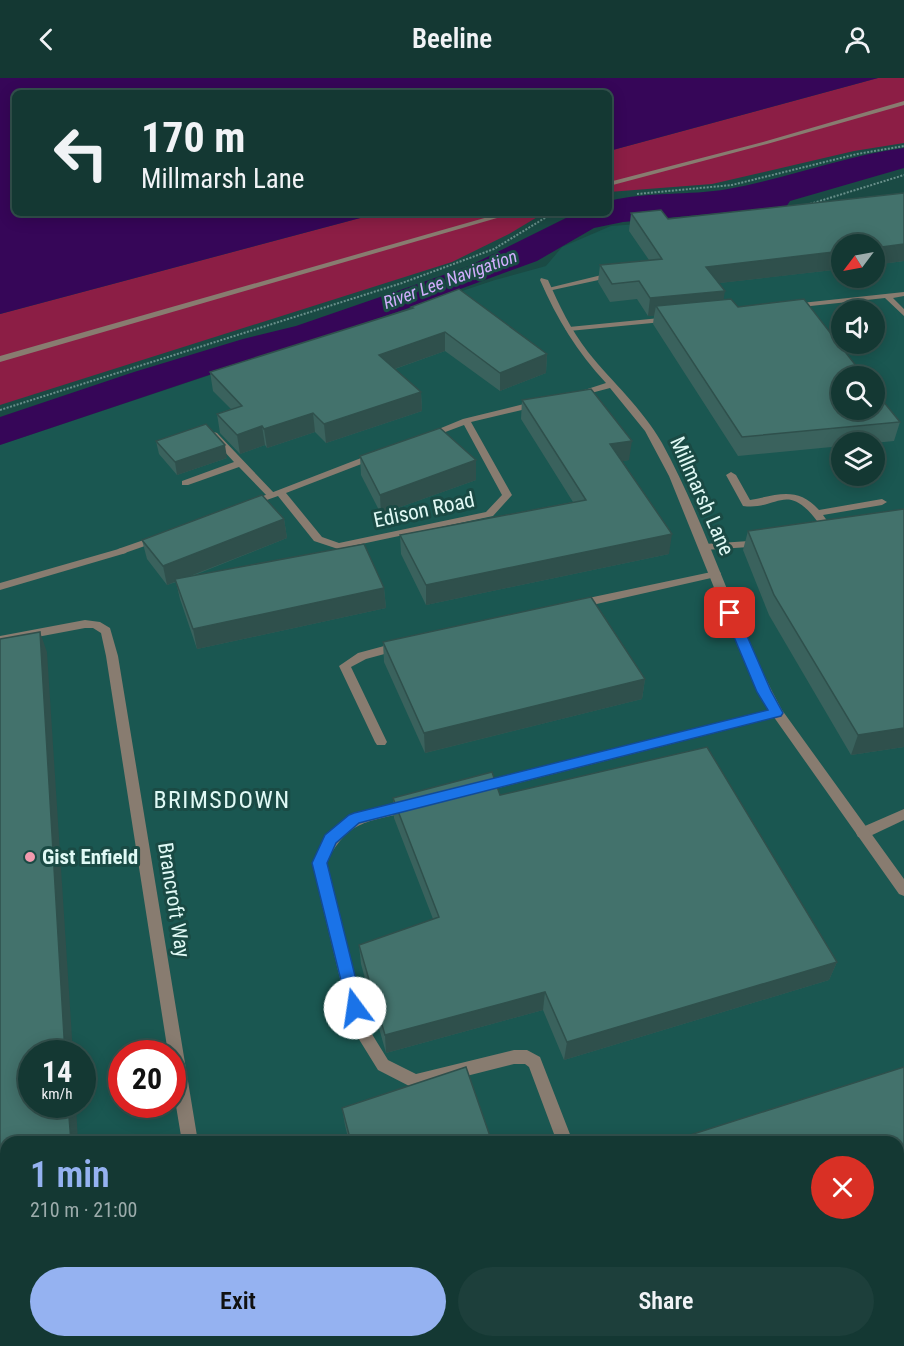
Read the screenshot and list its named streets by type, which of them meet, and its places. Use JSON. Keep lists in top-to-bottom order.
{
  "streets": {
    "street": ["Millmarsh Lane", "Edison Road", "Brancroft Way"]
  },
  "districts": ["BRIMSDOWN"],
  "water": ["River Lee Navigation"],
  "places": ["Gist Enfield"],
  "north": "bottom left",
  "page": {
    "header": "Beeline",
    "turn": ["170 m", "Millmarsh Lane"],
    "speed": "14 km/h",
    "limit": "20",
    "heading": ["1 min", "210 m · 21:00"],
    "buttons": ["Exit", "Share"]
  }
}
